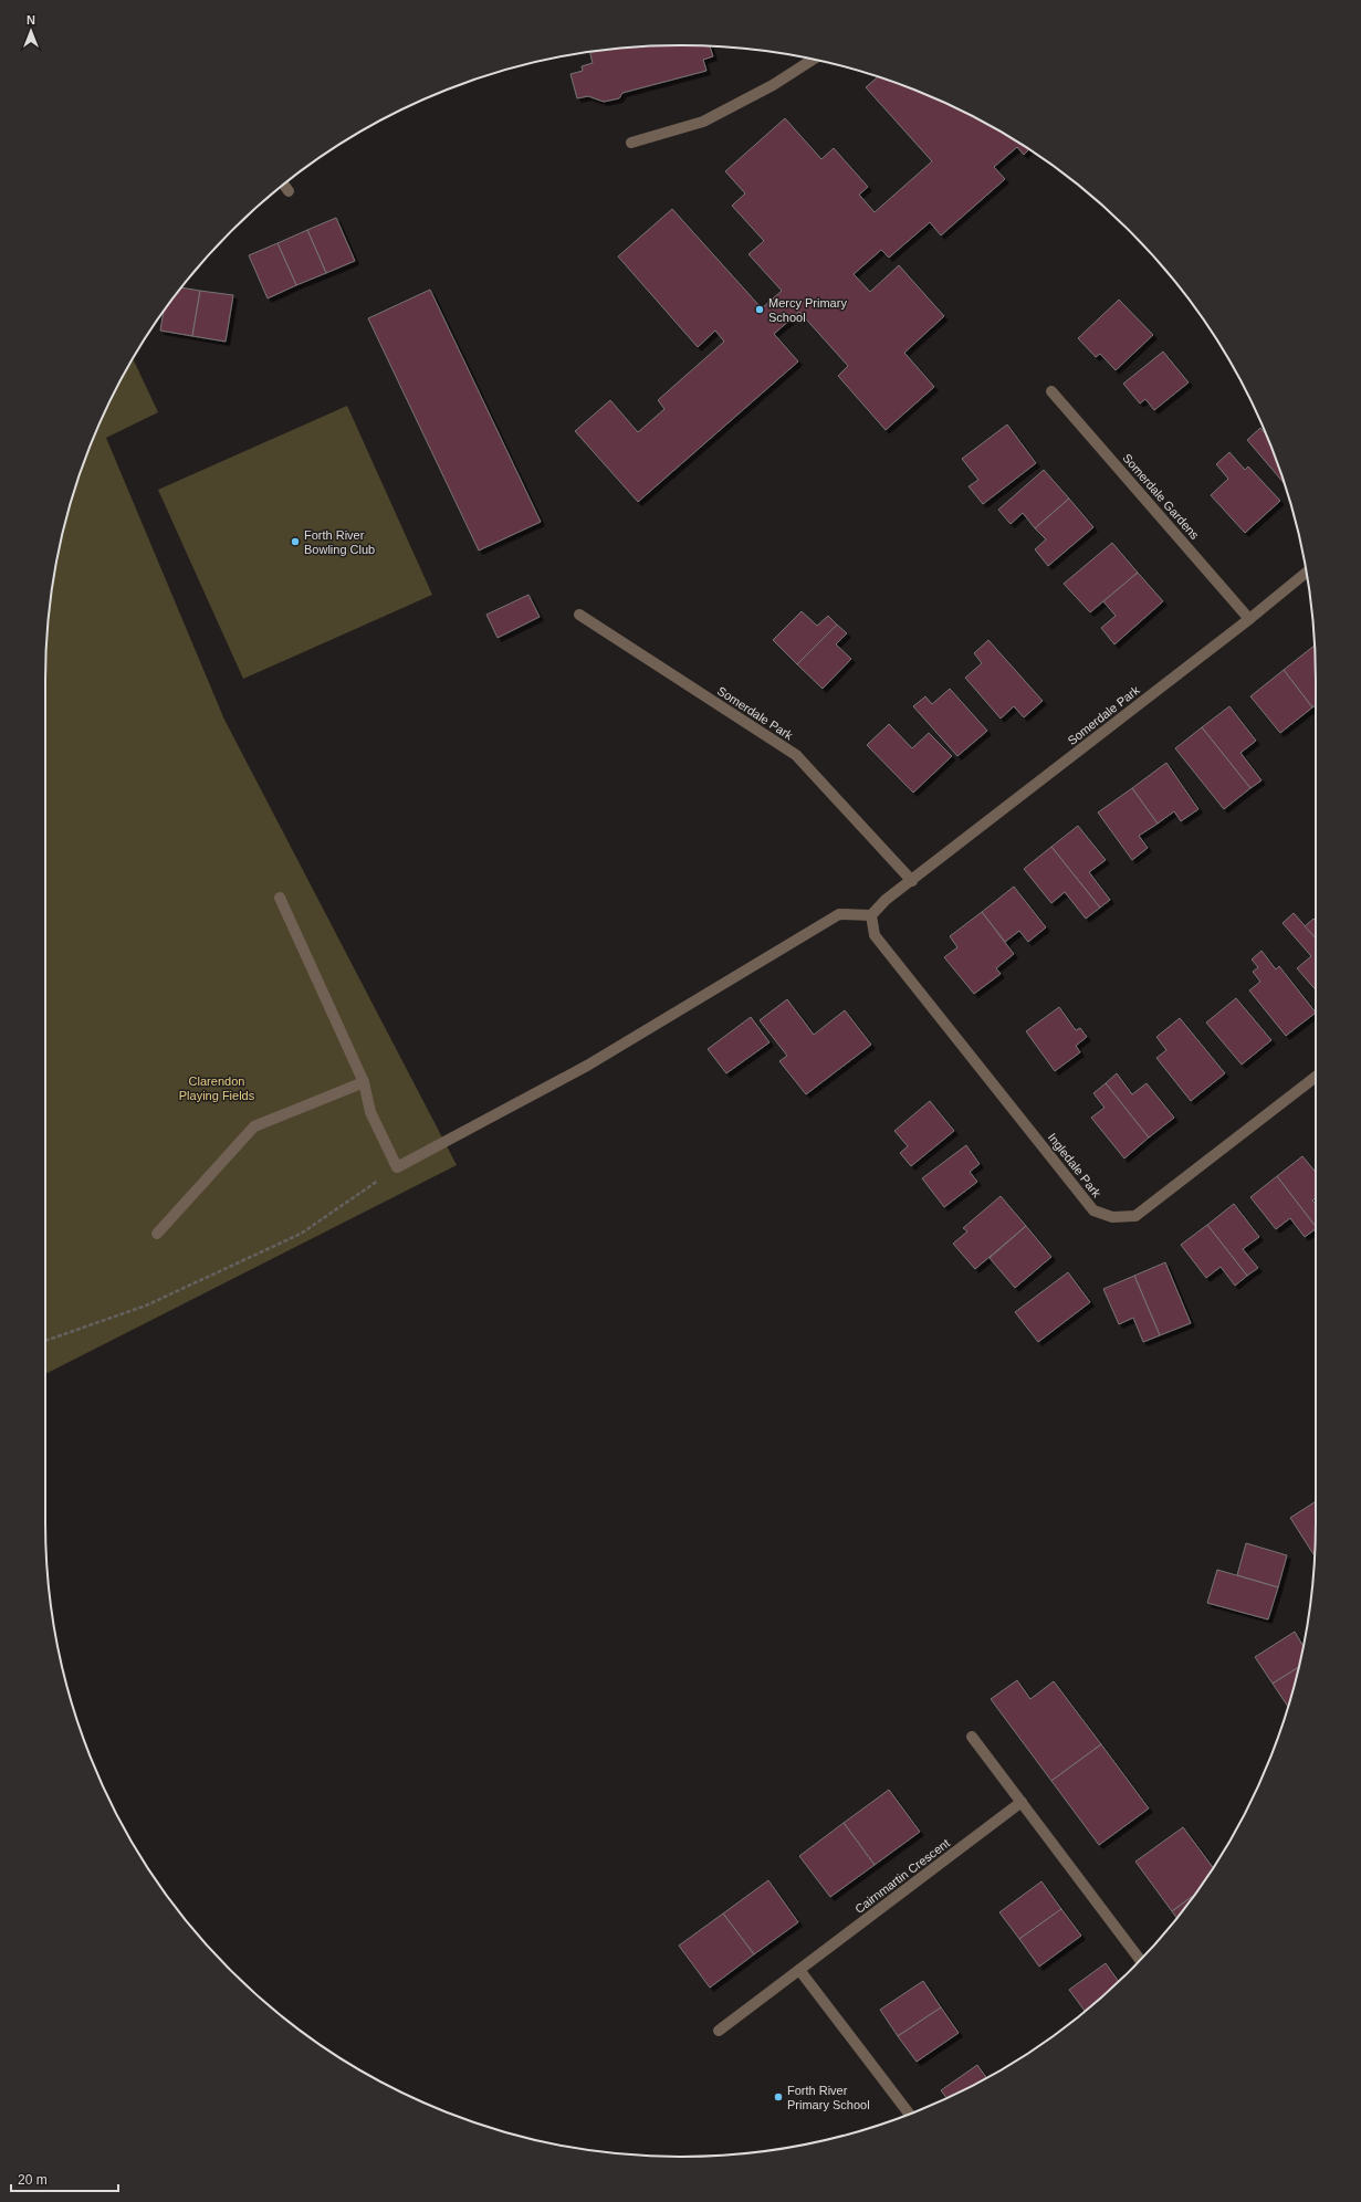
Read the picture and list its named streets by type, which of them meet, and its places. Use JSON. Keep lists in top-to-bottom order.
{
  "streets": {
    "street": [
      "Somerdale Gardens",
      "Somerdale Park",
      "Ingledale Park",
      "Cairnmartin Crescent"
    ]
  },
  "crossings": [
    ["Somerdale Gardens", "Somerdale Park"],
    ["Somerdale Park", "Ingledale Park"]
  ],
  "parks": ["Clarendon Playing Fields"],
  "places": ["Mercy Primary School", "Forth River Bowling Club", "Forth River Primary School"],
  "scale_bar": "20 m",
  "north": "top"
}
